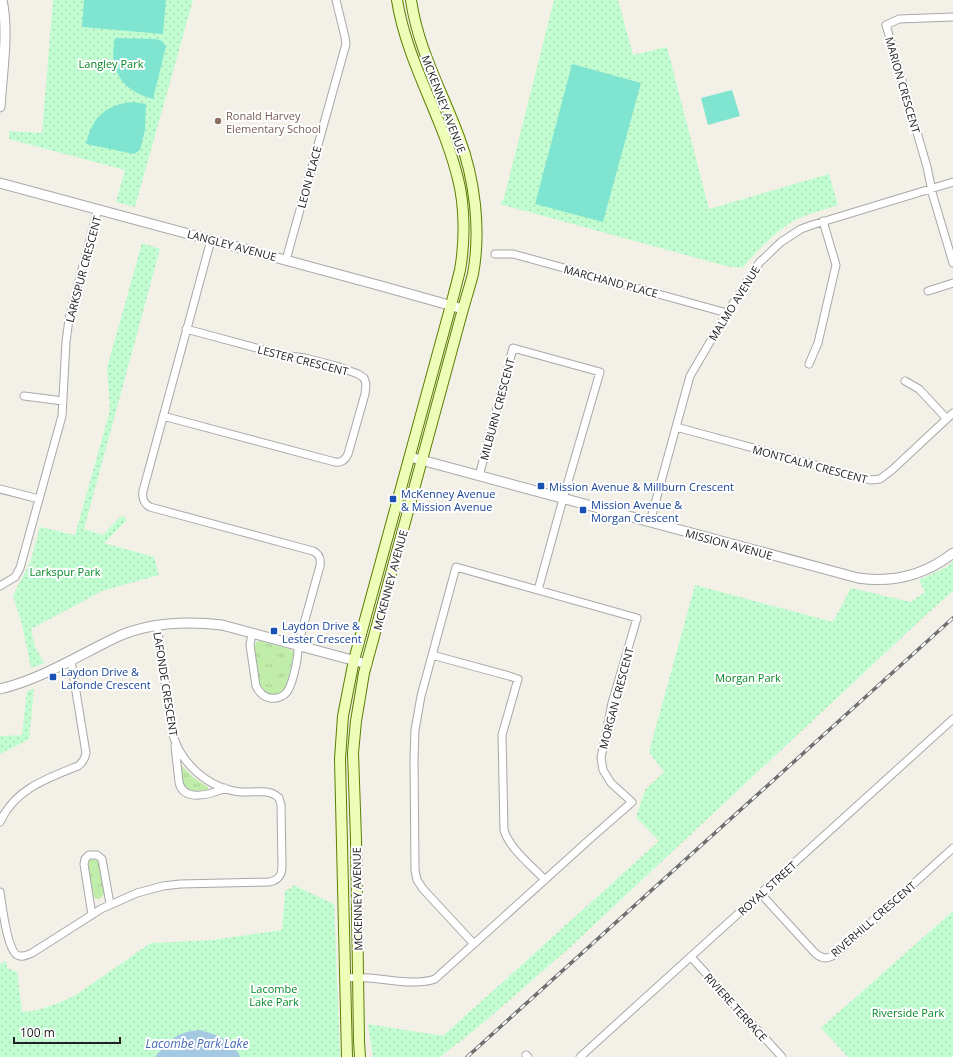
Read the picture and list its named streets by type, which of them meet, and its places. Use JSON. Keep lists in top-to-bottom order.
{
  "streets": {
    "main road": ["MCKENNEY AVENUE"],
    "street": [
      "MARION CRESCENT",
      "LEON PLACE",
      "LANGLEY AVENUE",
      "LARKSPUR CRESCENT",
      "MARCHAND PLACE",
      "MALMO AVENUE",
      "LESTER CRESCENT",
      "MILBURN CRESCENT",
      "MONTCALM CRESCENT",
      "MISSION AVENUE",
      "LAFONDE CRESCENT",
      "MORGAN CRESCENT",
      "ROYAL STREET",
      "RIVERHILL CRESCENT",
      "RIVIERE TERRACE"
    ]
  },
  "crossings": [
    ["MARION CRESCENT", "MALMO AVENUE"],
    ["MCKENNEY AVENUE", "LANGLEY AVENUE"],
    ["MCKENNEY AVENUE", "MISSION AVENUE"],
    ["MCKENNEY AVENUE", "MORGAN CRESCENT"],
    ["LEON PLACE", "LANGLEY AVENUE"],
    ["LANGLEY AVENUE", "LARKSPUR CRESCENT"],
    ["MARCHAND PLACE", "MALMO AVENUE"],
    ["MALMO AVENUE", "MONTCALM CRESCENT"],
    ["MALMO AVENUE", "MISSION AVENUE"],
    ["MILBURN CRESCENT", "MISSION AVENUE"],
    ["ROYAL STREET", "RIVERHILL CRESCENT"],
    ["ROYAL STREET", "RIVIERE TERRACE"]
  ],
  "water": ["Lacombe Park Lake"],
  "parks": [
    "Langley Park",
    "Larkspur Park",
    "Morgan Park",
    "Lacombe Lake Park",
    "Riverside Park"
  ],
  "places": {
    "other": ["Ronald Harvey Elementary School"],
    "transit": [
      "Mission Avenue & Millburn Crescent",
      "McKenney Avenue & Mission Avenue",
      "Mission Avenue & Morgan Crescent",
      "Laydon Drive & Lester Crescent",
      "Laydon Drive & Lafonde Crescent"
    ]
  },
  "scale_bar": "100 m"
}
